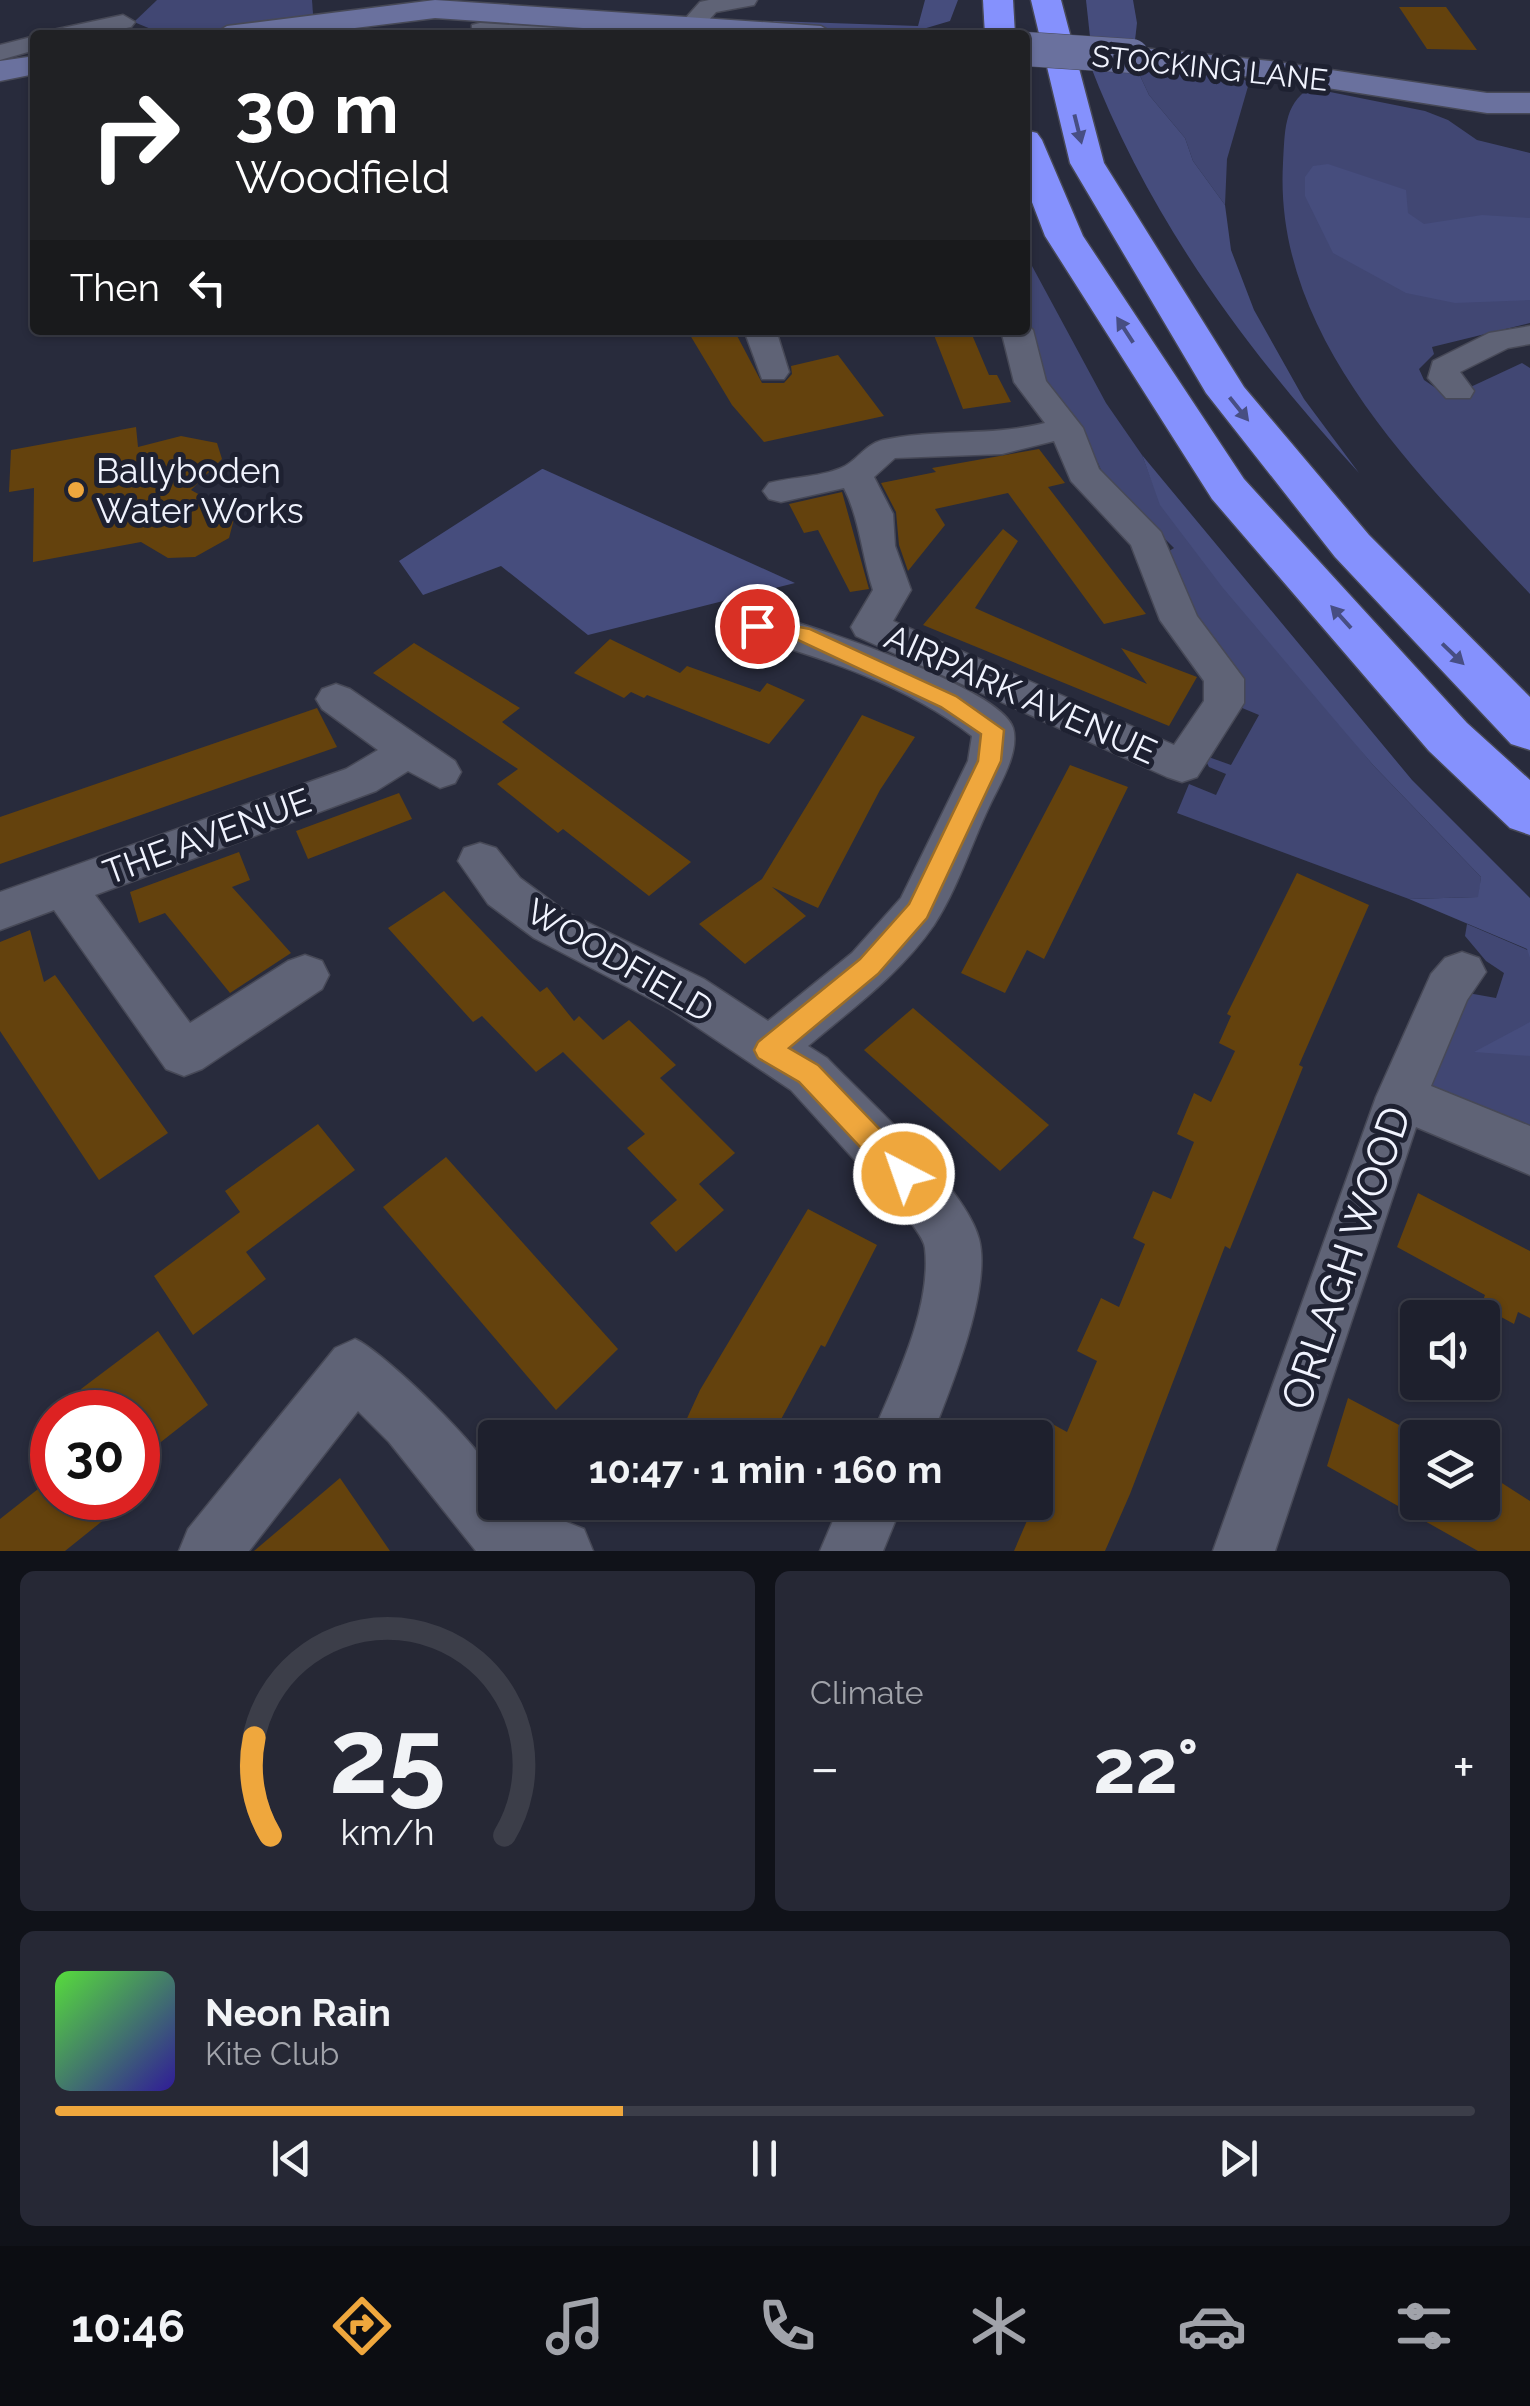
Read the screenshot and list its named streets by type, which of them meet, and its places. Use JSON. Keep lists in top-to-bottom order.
{
  "streets": {
    "main road": ["STOCKING LANE"],
    "street": [
      "AIRPARK AVENUE",
      "THE AVENUE",
      "WOODFIELD",
      "ORLAGH WOOD"
    ]
  },
  "places": ["Ballyboden Water Works"],
  "page": {
    "turn": ["30 m", "Woodfield"],
    "then": "Then",
    "limit": "30",
    "trip": "10:47 · 1 min · 160 m",
    "tile": "Climate",
    "heat": ["−", "22°", "+"],
    "song": ["Neon Rain", "Kite Club"],
    "tabs": "10:46",
    "gauge": ["25", "km/h"]
  }
}
